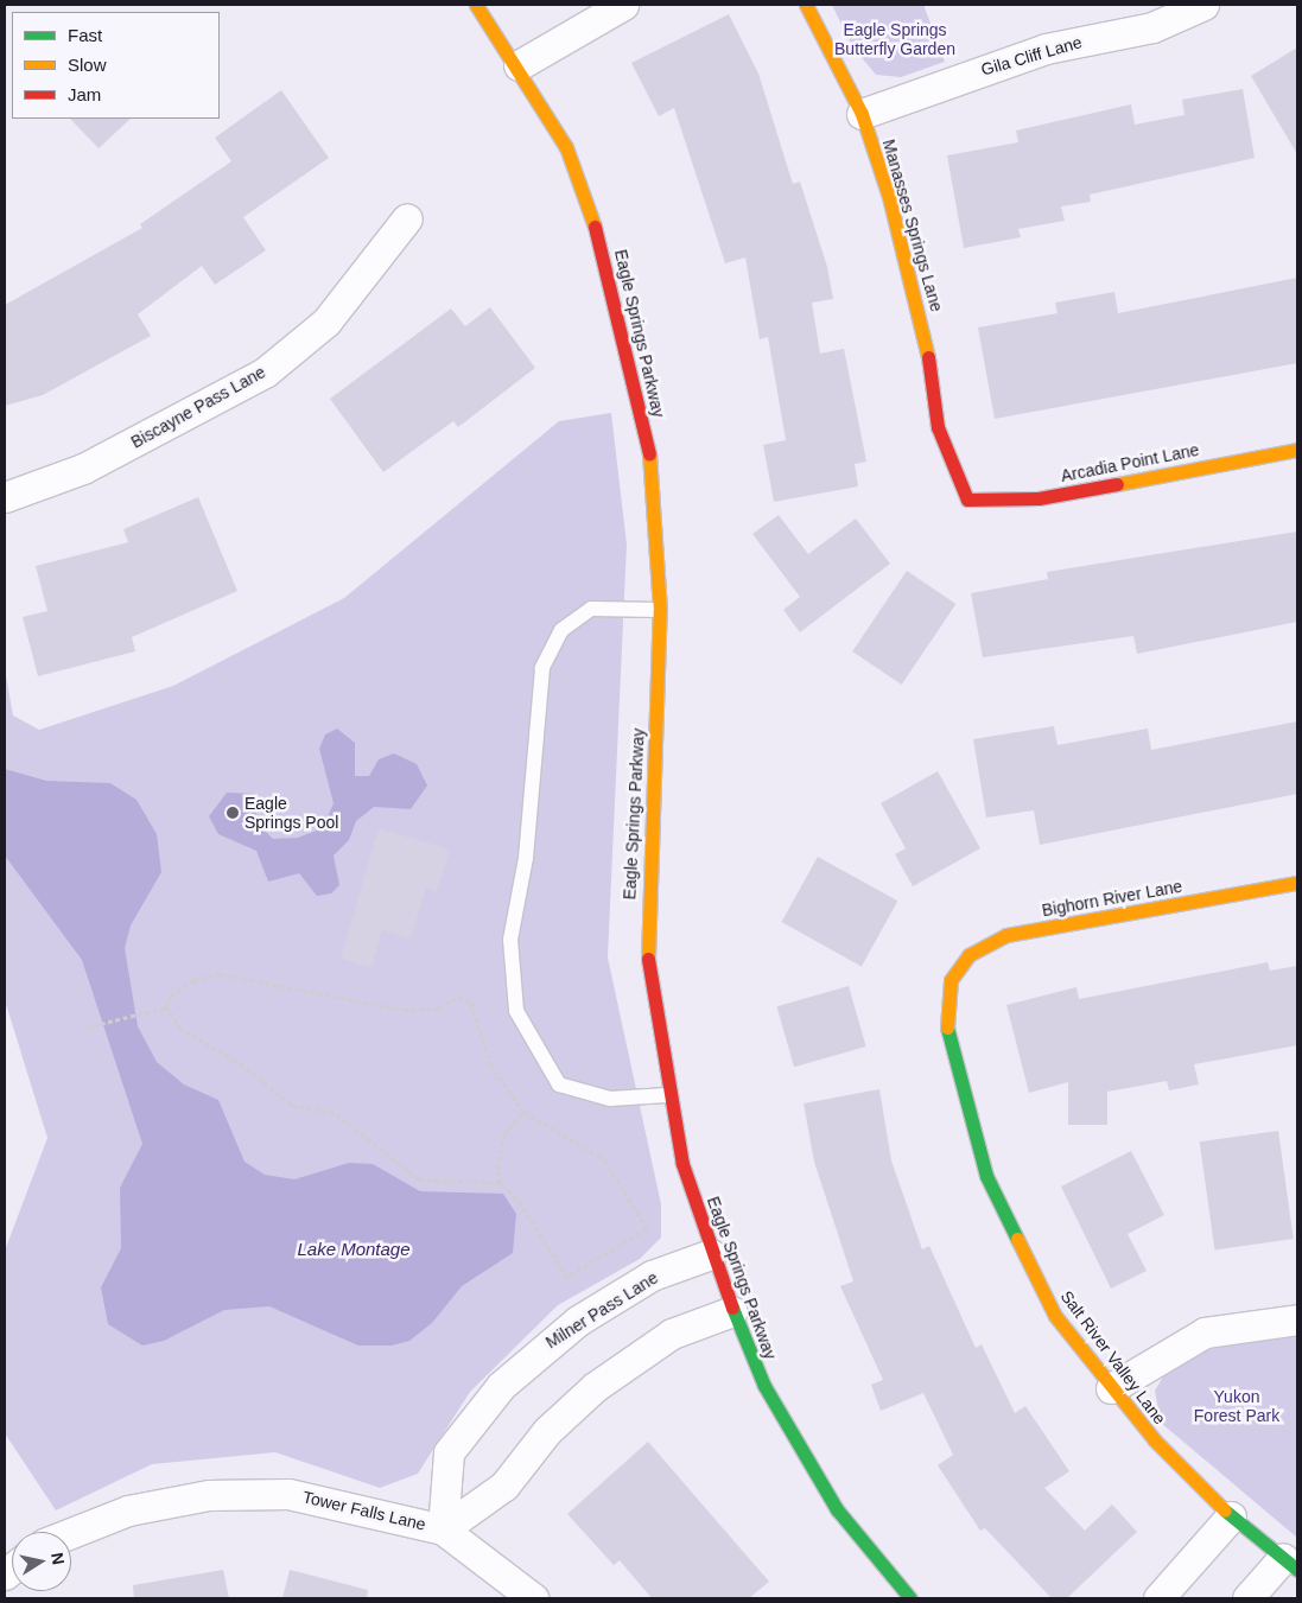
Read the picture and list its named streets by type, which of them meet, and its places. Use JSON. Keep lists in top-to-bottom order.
{
  "streets": {
    "street": [
      "Gila Cliff Lane",
      "Manasses Springs Lane",
      "Eagle Springs Parkway",
      "Biscayne Pass Lane",
      "Arcadia Point Lane",
      "Bighorn River Lane",
      "Milner Pass Lane",
      "Salt River Valley Lane",
      "Tower Falls Lane"
    ]
  },
  "crossings": [
    ["Gila Cliff Lane", "Manasses Springs Lane"],
    ["Manasses Springs Lane", "Arcadia Point Lane"],
    ["Eagle Springs Parkway", "Milner Pass Lane"],
    ["Bighorn River Lane", "Salt River Valley Lane"],
    ["Milner Pass Lane", "Tower Falls Lane"]
  ],
  "water": ["Lake Montage"],
  "parks": ["Eagle Springs Butterfly Garden", "Yukon Forest Park"],
  "places": ["Eagle Springs Pool"],
  "legend": ["Fast", "Slow", "Jam"],
  "north": "right"
}
